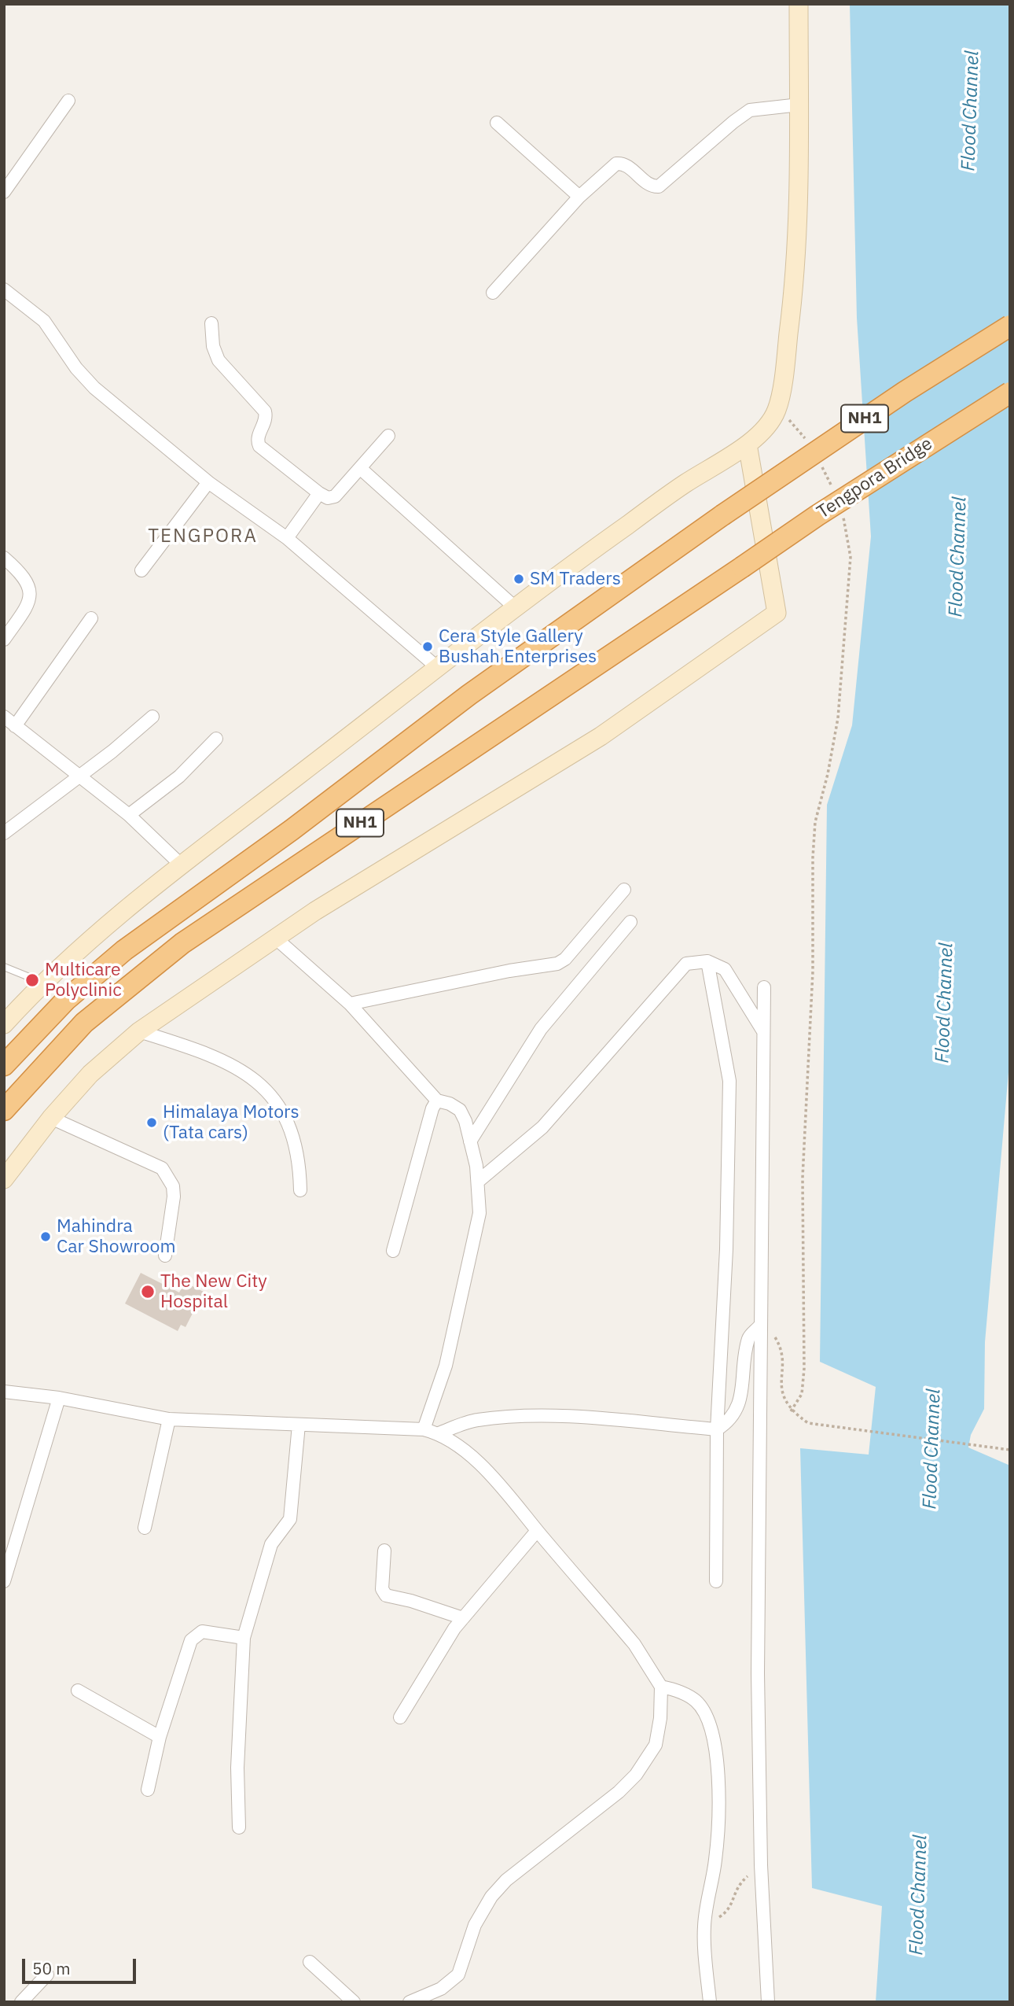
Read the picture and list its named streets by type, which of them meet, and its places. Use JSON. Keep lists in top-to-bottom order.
{
  "streets": {
    "highway": ["NH1", "Tengpora Bridge"]
  },
  "districts": ["TENGPORA"],
  "water": ["Flood Channel"],
  "places": [
    "SM Traders",
    "Cera Style Gallery Bushah Enterprises",
    "Multicare Polyclinic",
    "Himalaya Motors (Tata cars)",
    "Mahindra Car Showroom",
    "The New City Hospital"
  ],
  "scale_bar": "50 m"
}
